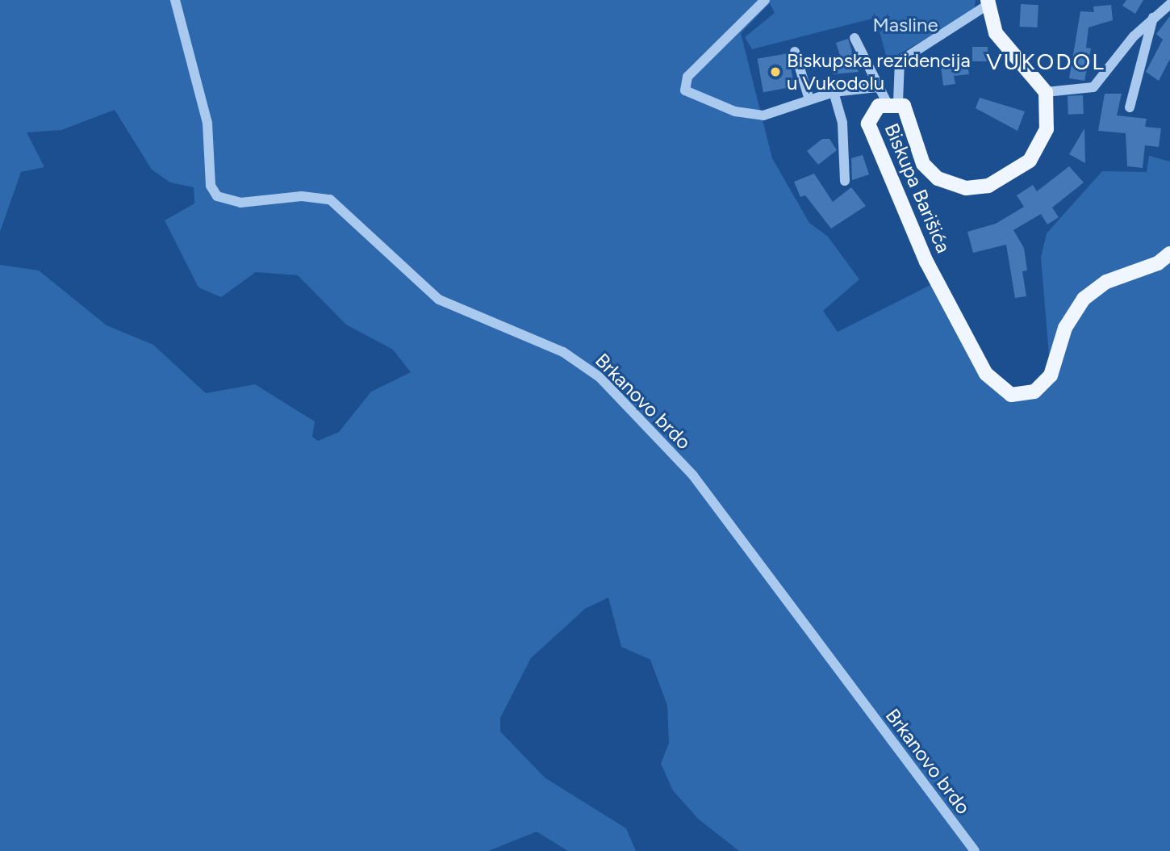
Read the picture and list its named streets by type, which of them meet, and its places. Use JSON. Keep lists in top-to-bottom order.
{
  "streets": {
    "main road": ["Biskupa Barišića"],
    "street": ["Brkanovo brdo"]
  },
  "districts": ["VUKODOL"],
  "parks": ["Masline"],
  "places": ["Biskupska rezidencija u Vukodolu"]
}
